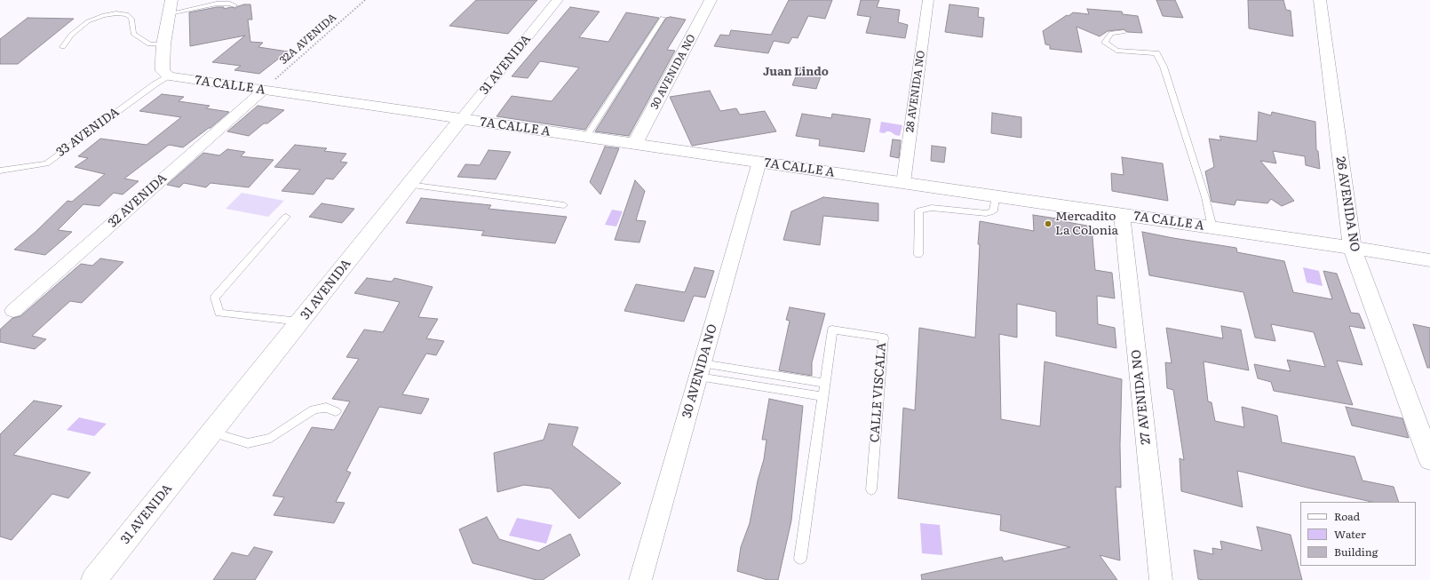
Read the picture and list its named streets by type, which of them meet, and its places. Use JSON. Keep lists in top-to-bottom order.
{
  "streets": {
    "street": [
      "31 AVENIDA",
      "30 AVENIDA NO",
      "7A CALLE A",
      "28 AVENIDA NO",
      "32 AVENIDA",
      "26 AVENIDA NO",
      "27 AVENIDA NO"
    ],
    "lane": ["33 AVENIDA", "CALLE VISCALA"],
    "path": ["32A AVENIDA"]
  },
  "crossings": [
    ["32A AVENIDA", "7A CALLE A"],
    ["32A AVENIDA", "32 AVENIDA"],
    ["31 AVENIDA", "7A CALLE A"],
    ["30 AVENIDA NO", "7A CALLE A"],
    ["7A CALLE A", "28 AVENIDA NO"],
    ["7A CALLE A", "33 AVENIDA"],
    ["7A CALLE A", "32 AVENIDA"],
    ["7A CALLE A", "26 AVENIDA NO"],
    ["7A CALLE A", "27 AVENIDA NO"]
  ],
  "districts": ["Juan Lindo"],
  "places": ["Mercadito La Colonia"],
  "legend": ["Road", "Water", "Building"]
}
